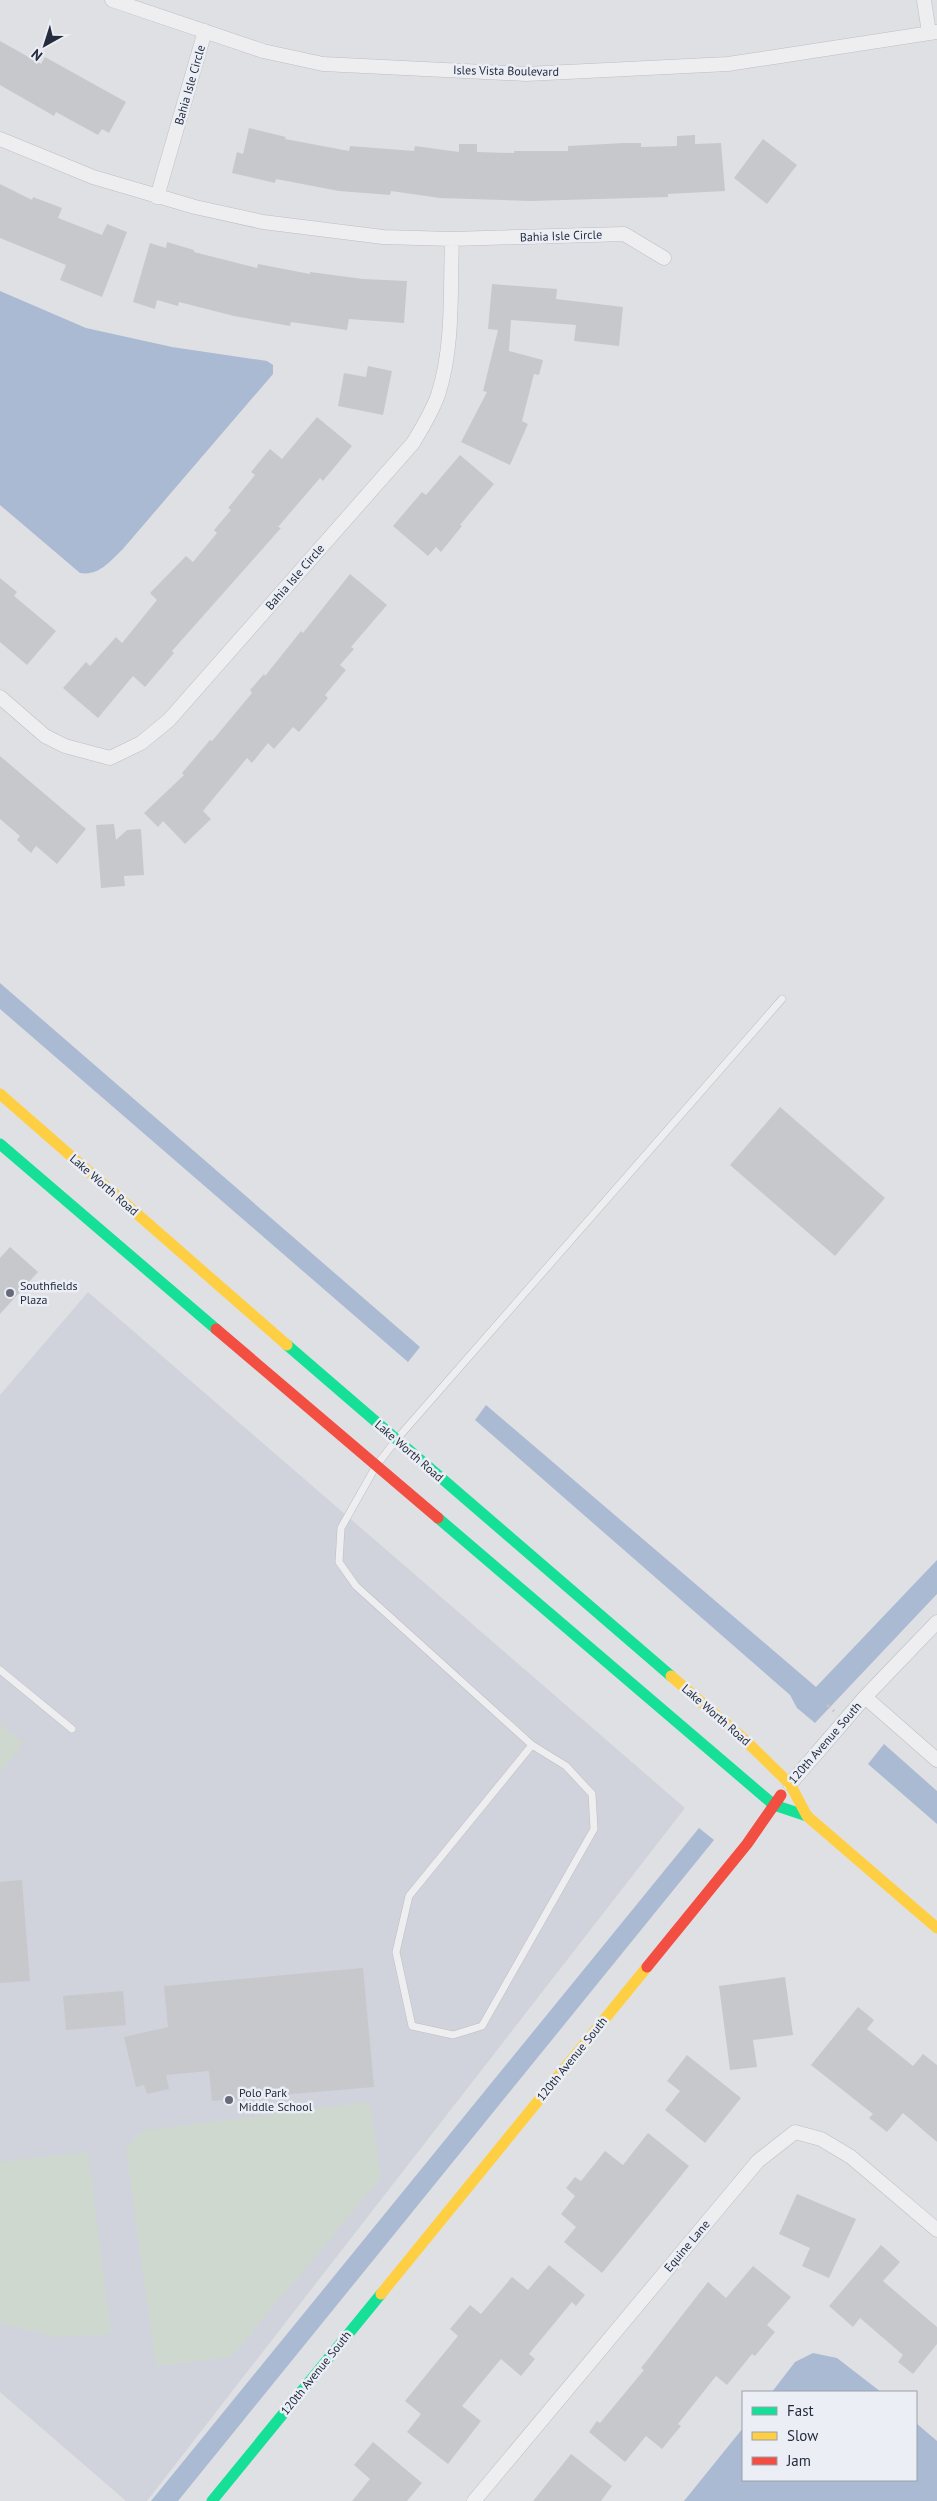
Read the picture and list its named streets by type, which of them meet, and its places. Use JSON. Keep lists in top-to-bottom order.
{
  "streets": {
    "street": [
      "Isles Vista Boulevard",
      "Bahia Isle Circle",
      "Lake Worth Road",
      "120th Avenue South",
      "Equine Lane"
    ]
  },
  "crossings": [
    ["Isles Vista Boulevard", "Bahia Isle Circle"],
    ["Lake Worth Road", "120th Avenue South"]
  ],
  "places": ["Southfields Plaza", "Polo Park Middle School"],
  "legend": ["Fast", "Slow", "Jam"],
  "north": "bottom left"
}
